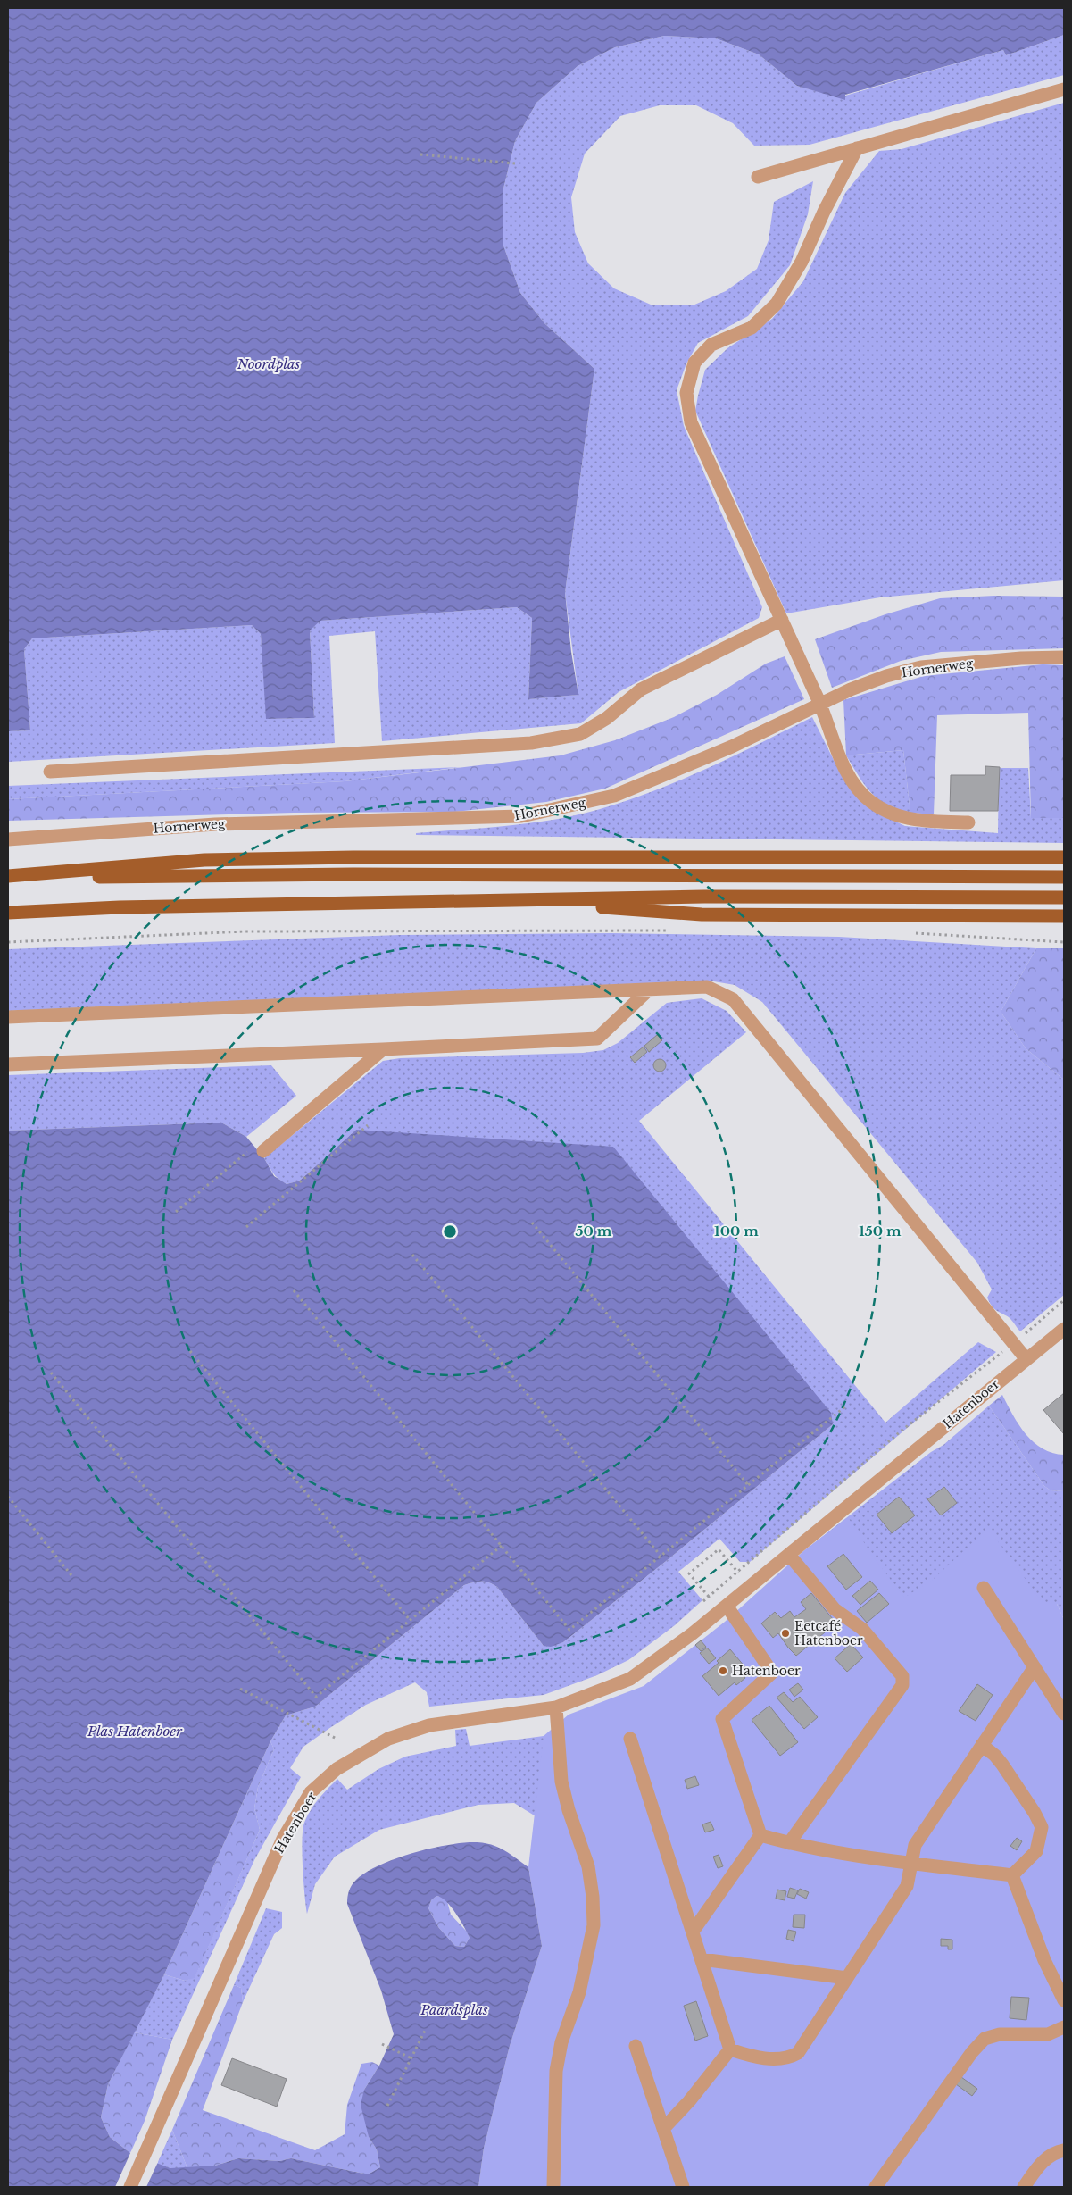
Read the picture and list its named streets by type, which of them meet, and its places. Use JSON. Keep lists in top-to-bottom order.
{
  "streets": {
    "street": ["Hornerweg", "Hatenboer"]
  },
  "water": ["Noordplas", "Plas Hatenboer", "Paardsplas"],
  "places": ["Eetcafé Hatenboer", "Hatenboer"],
  "rings": ["50 m", "100 m", "150 m"]
}
